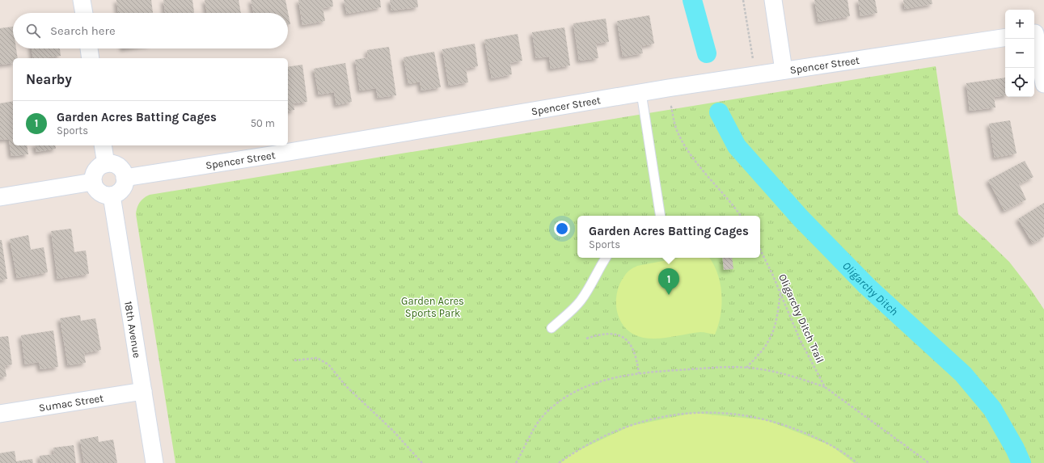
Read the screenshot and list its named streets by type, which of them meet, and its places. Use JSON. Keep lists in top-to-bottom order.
{
  "streets": {
    "street": ["Spencer Street", "18th Avenue", "Sumac Street"],
    "path": ["Oligarchy Ditch Trail"]
  },
  "crossings": [
    ["Spencer Street", "18th Avenue"],
    ["18th Avenue", "Sumac Street"]
  ],
  "water": ["Oligarchy Ditch"],
  "parks": ["Garden Acres Sports Park"],
  "page": {
    "map_buttons": ["+", "−"],
    "search": "Search here",
    "heading": "Nearby",
    "list": [
      {
        "mark": "1",
        "name": "Garden Acres Batting Cages",
        "note": "Sports",
        "value": "50 m"
      }
    ],
    "popup": ["Garden Acres Batting Cages", "Sports"],
    "pins": "1"
  }
}
